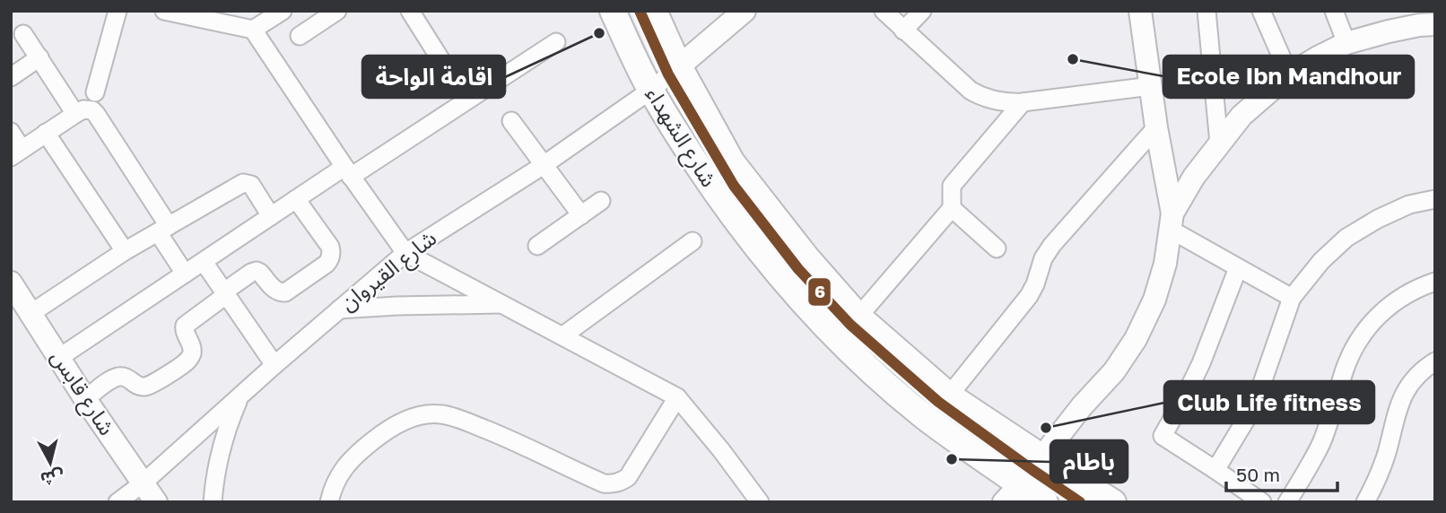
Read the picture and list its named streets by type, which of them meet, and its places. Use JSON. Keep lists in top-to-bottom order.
{
  "streets": {
    "main road": ["شارع الشهداء"],
    "street": ["شارع القيروان", "شارع قابس"]
  },
  "crossings": [
    ["شارع الشهداء", "شارع القيروان"],
    ["شارع القيروان", "شارع قابس"]
  ],
  "places": [
    "اقامة الواحة",
    "Ecole Ibn Mandhour",
    "Club Life fitness",
    "باطام"
  ],
  "lines": ["transit line 6"],
  "scale_bar": "50 m",
  "north": "bottom"
}
